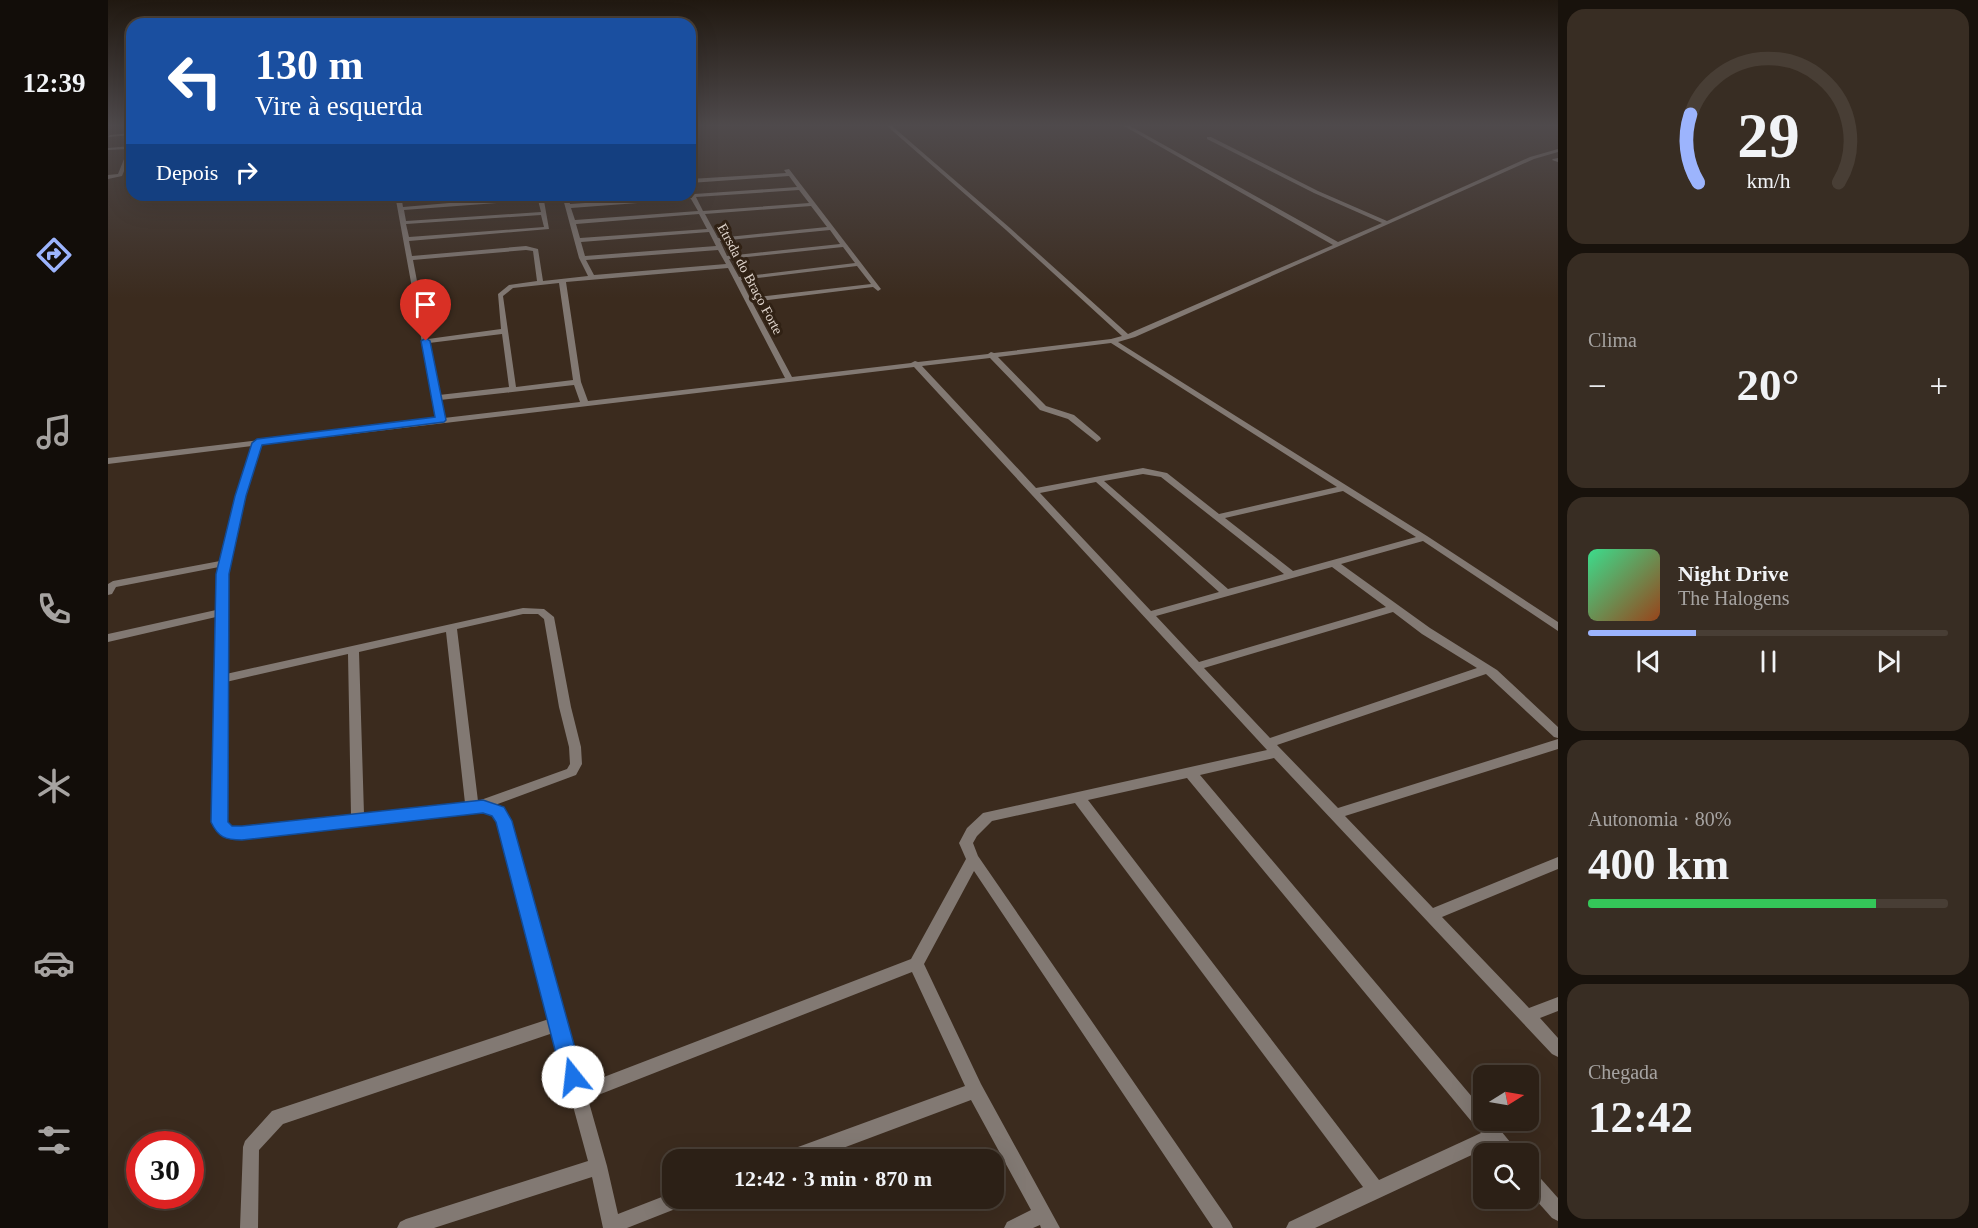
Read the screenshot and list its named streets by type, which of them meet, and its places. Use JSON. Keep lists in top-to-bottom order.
{
  "streets": {
    "street": ["Etrsda do Braço Forte"]
  },
  "north": "right",
  "page": {
    "tabs": "12:39",
    "turn": ["130 m", "Vire à esquerda"],
    "then": "Depois",
    "tile": [
      "Clima",
      ["Autonomia · 80%", "400 km"],
      ["Chegada", "12:42"]
    ],
    "heat": ["−", "20°", "+"],
    "song": ["Night Drive", "The Halogens"],
    "limit": "30",
    "trip": "12:42 · 3 min · 870 m",
    "gauge": ["29", "km/h"]
  }
}
